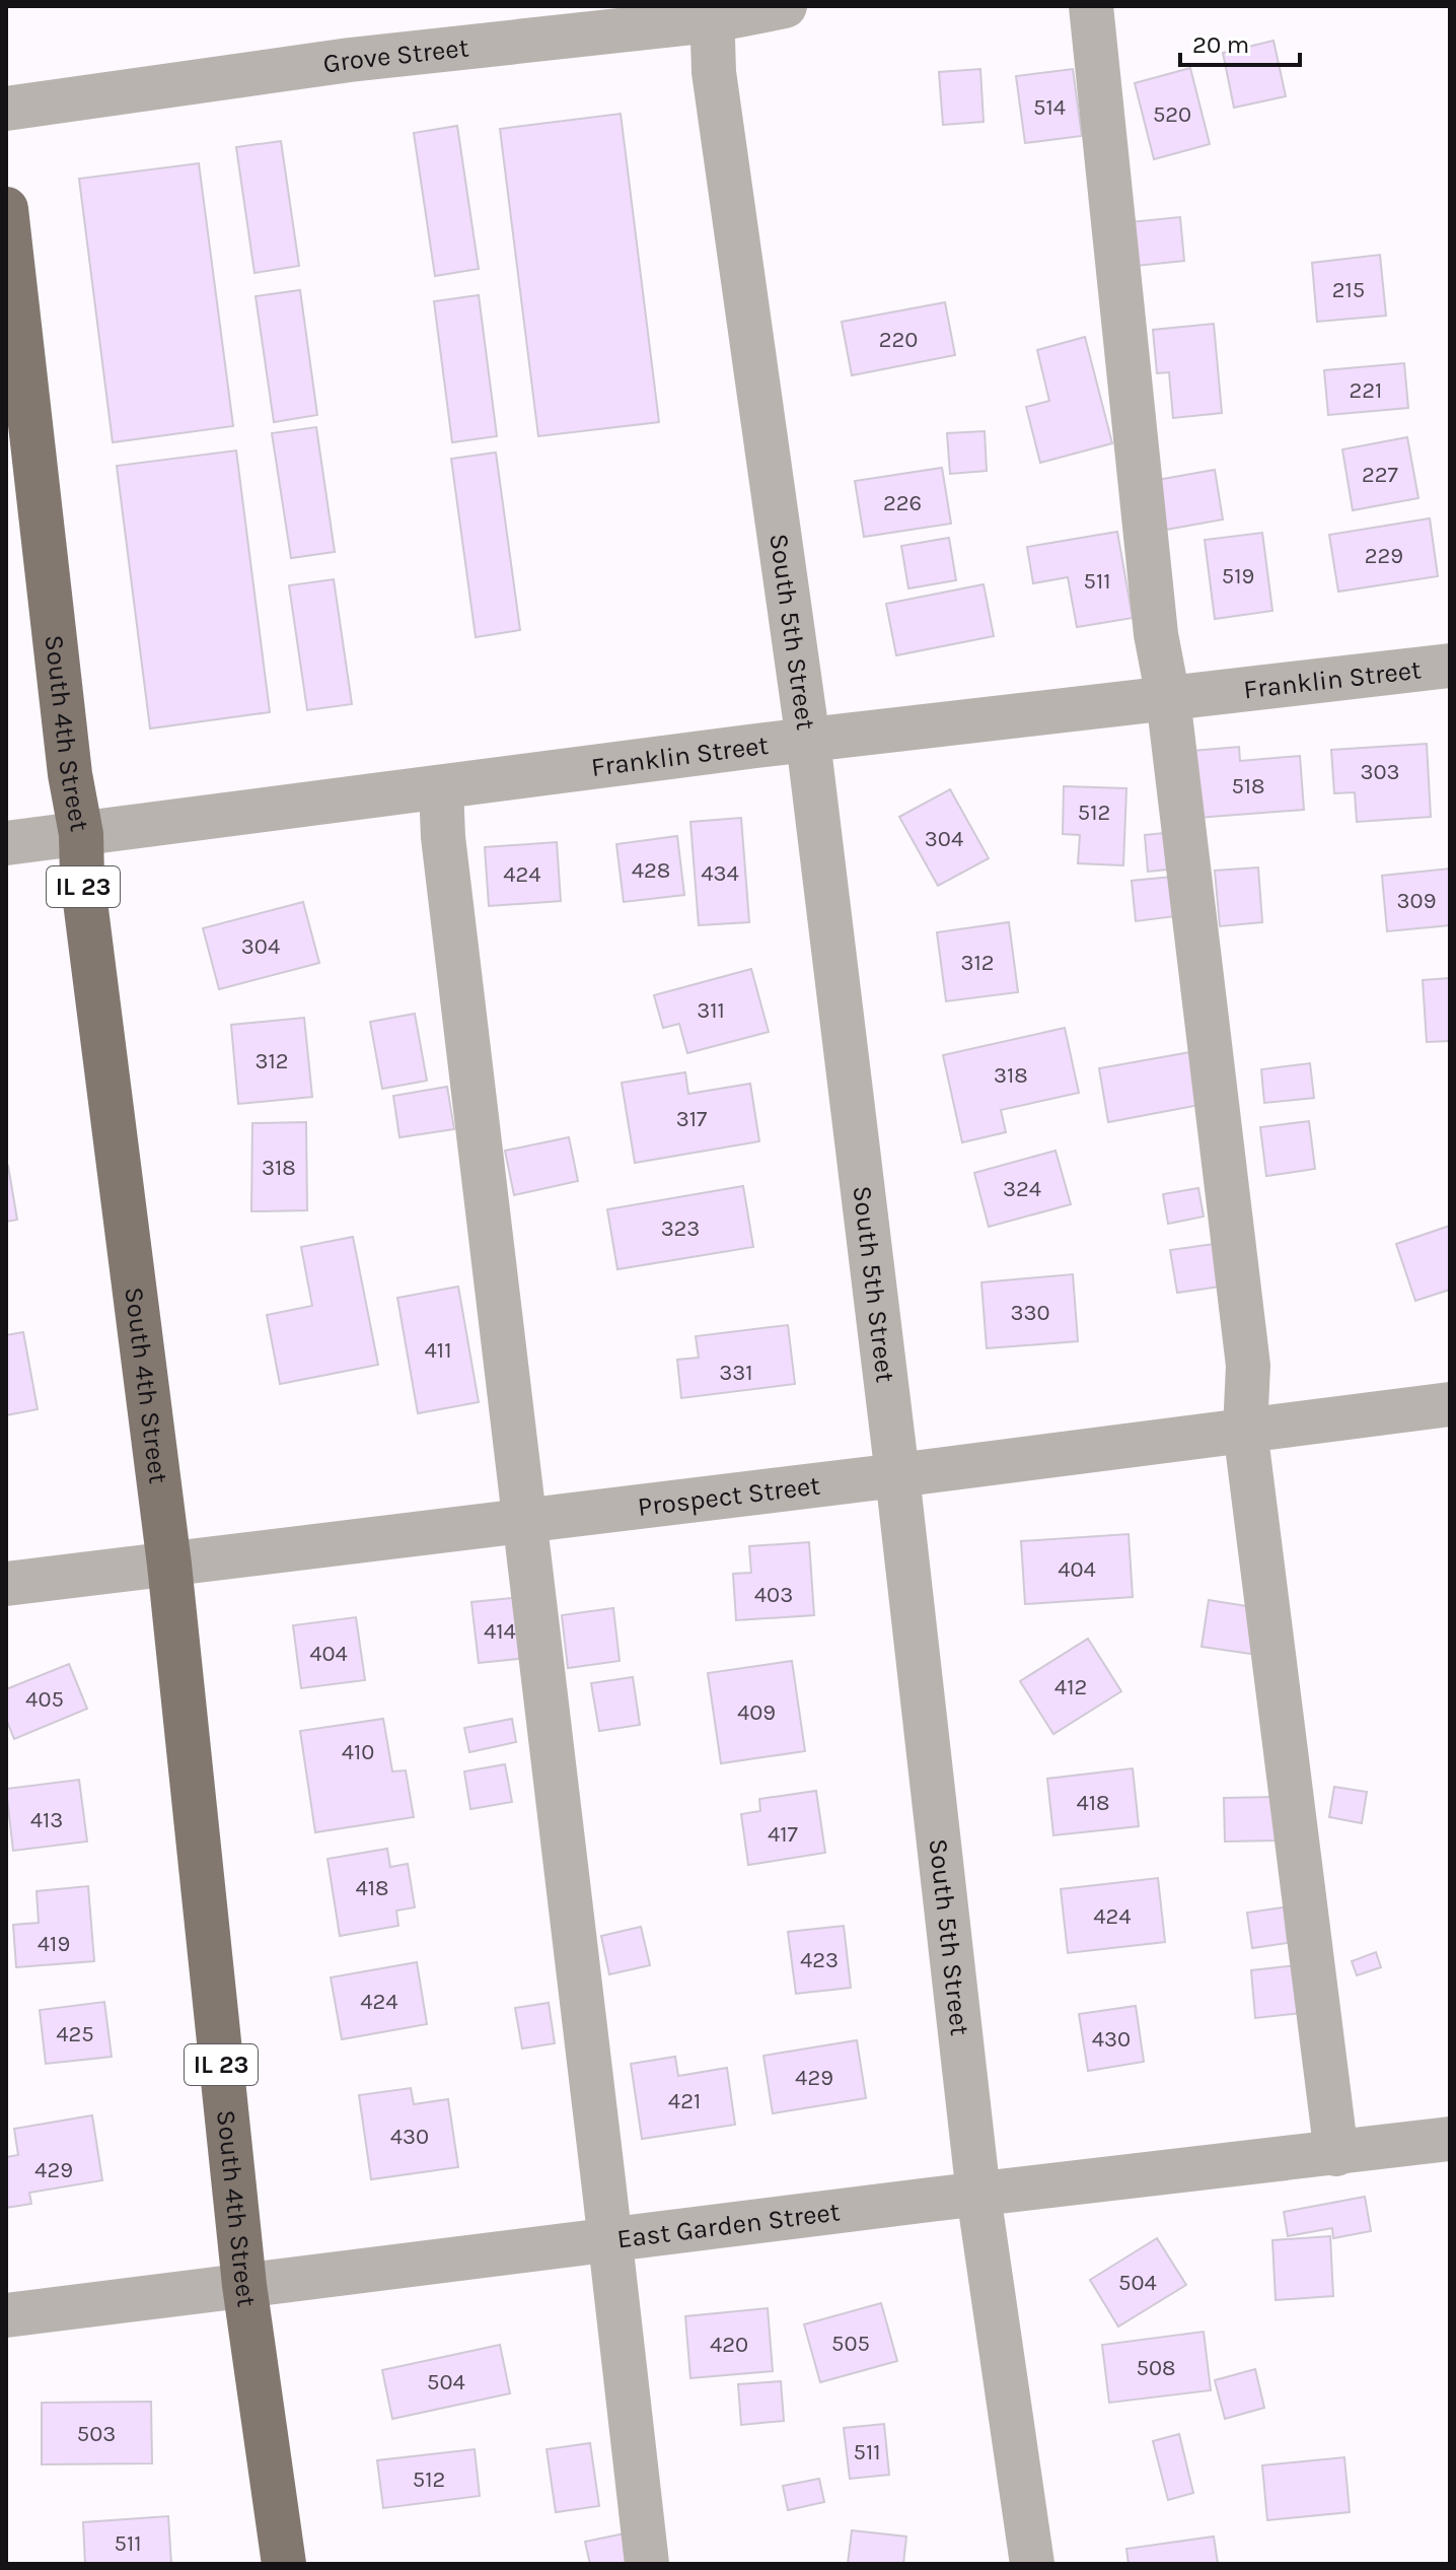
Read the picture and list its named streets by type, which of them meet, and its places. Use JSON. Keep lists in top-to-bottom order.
{
  "streets": {
    "main road": ["South 4th Street", "IL 23"],
    "street": [
      "Grove Street",
      "South 5th Street",
      "Franklin Street",
      "Prospect Street",
      "East Garden Street"
    ]
  },
  "crossings": [
    ["Grove Street", "South 5th Street"],
    ["South 5th Street", "Franklin Street"],
    ["South 5th Street", "Prospect Street"],
    ["South 5th Street", "East Garden Street"],
    ["Franklin Street", "South 4th Street"],
    ["South 4th Street", "Prospect Street"],
    ["South 4th Street", "East Garden Street"]
  ],
  "house_numbers": [
    "514",
    "520",
    "215",
    "220",
    "221",
    "227",
    "226",
    "229",
    "519",
    "511",
    "303",
    "518",
    "512",
    "304",
    "428",
    "434",
    "424",
    "309",
    "304",
    "312",
    "311",
    "312",
    "318",
    "317",
    "318",
    "324",
    "323",
    "330",
    "411",
    "331",
    "404",
    "403",
    "414",
    "404",
    "412",
    "405",
    "409",
    "410",
    "418",
    "413",
    "417",
    "418",
    "424",
    "419",
    "423",
    "424",
    "425",
    "430",
    "429",
    "421",
    "430",
    "429",
    "504",
    "505",
    "420",
    "508",
    "504",
    "503",
    "511",
    "512",
    "511"
  ],
  "scale_bar": "20 m"
}
